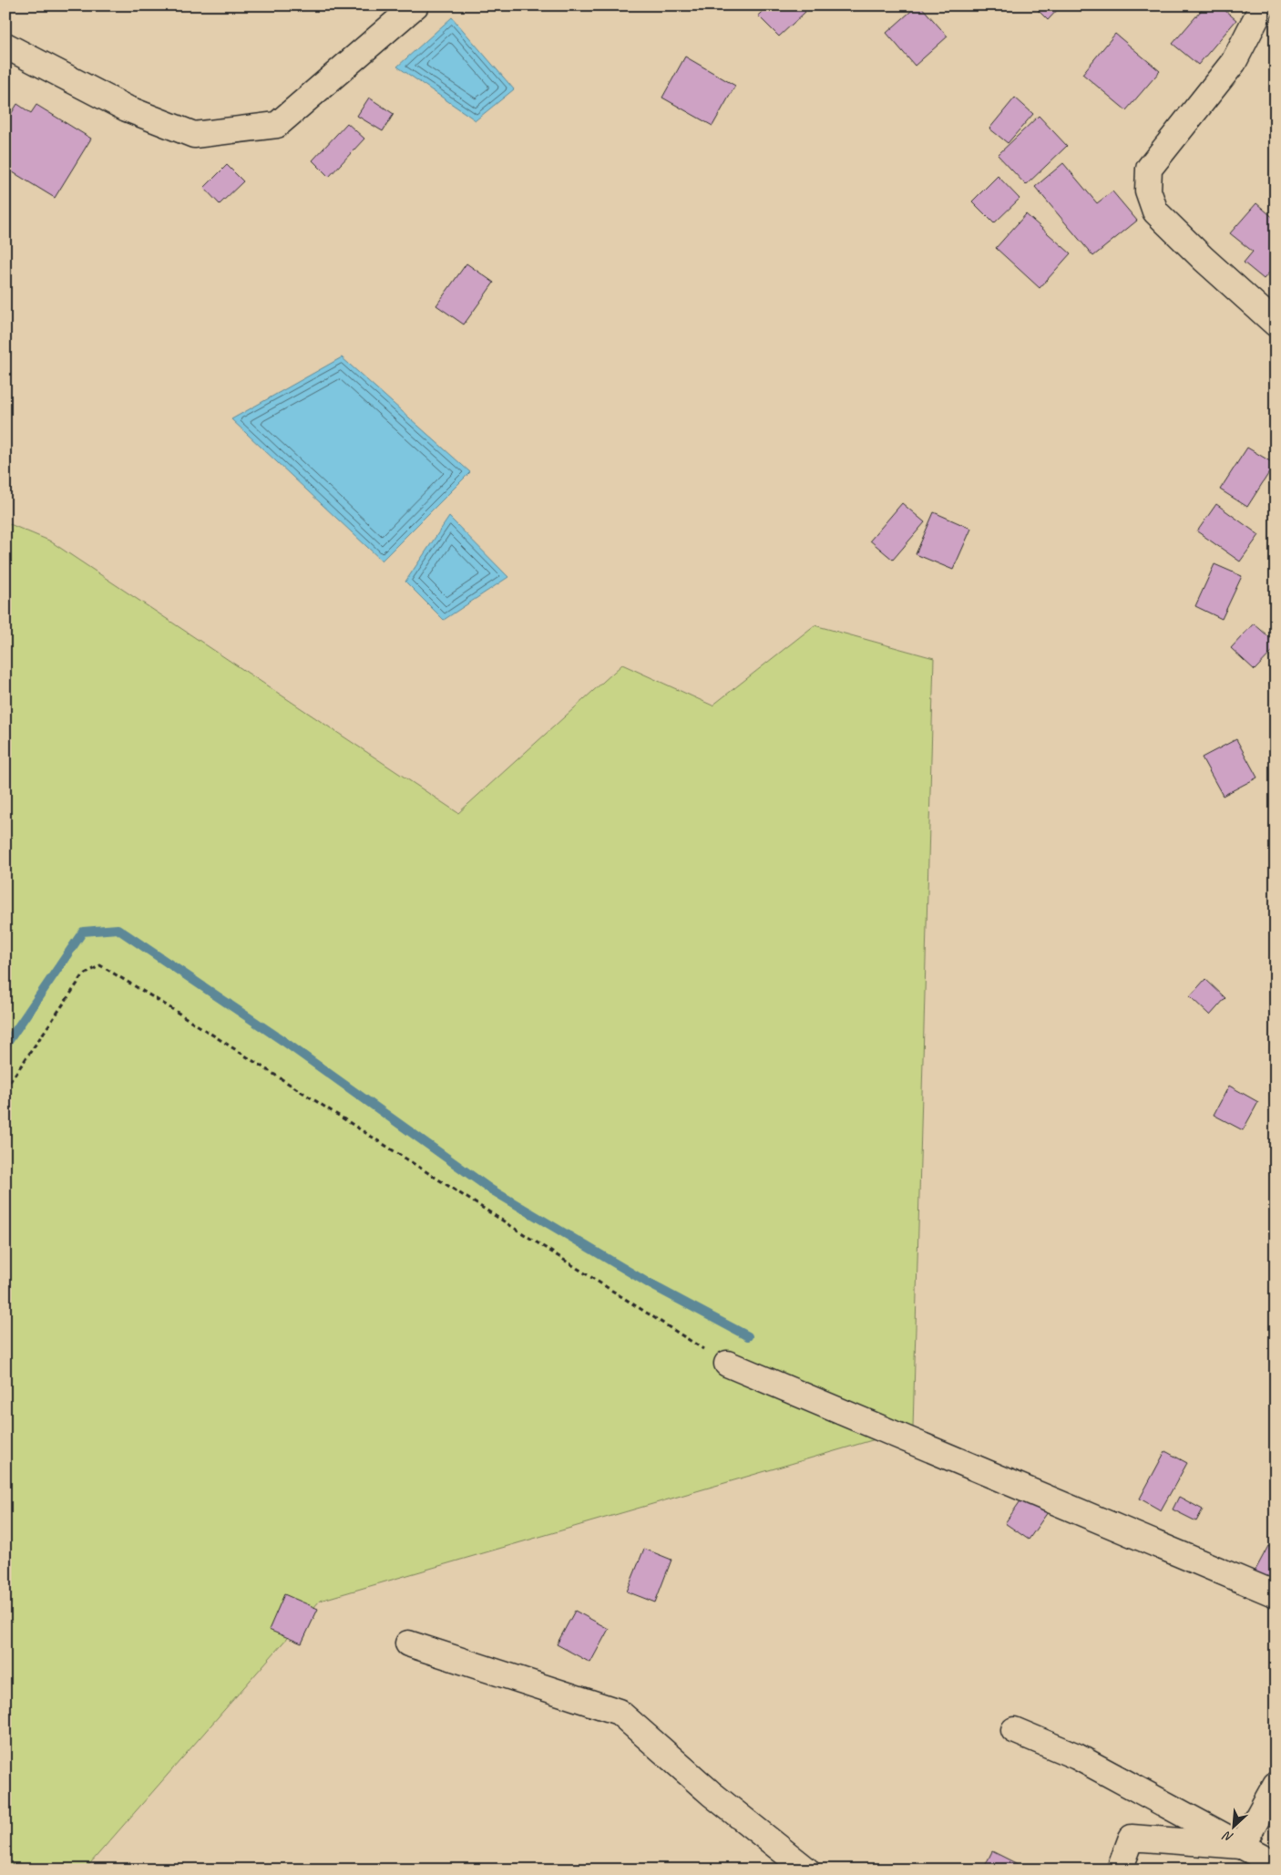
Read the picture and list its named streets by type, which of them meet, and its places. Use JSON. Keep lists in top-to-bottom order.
{
  "north": "bottom left"
}
